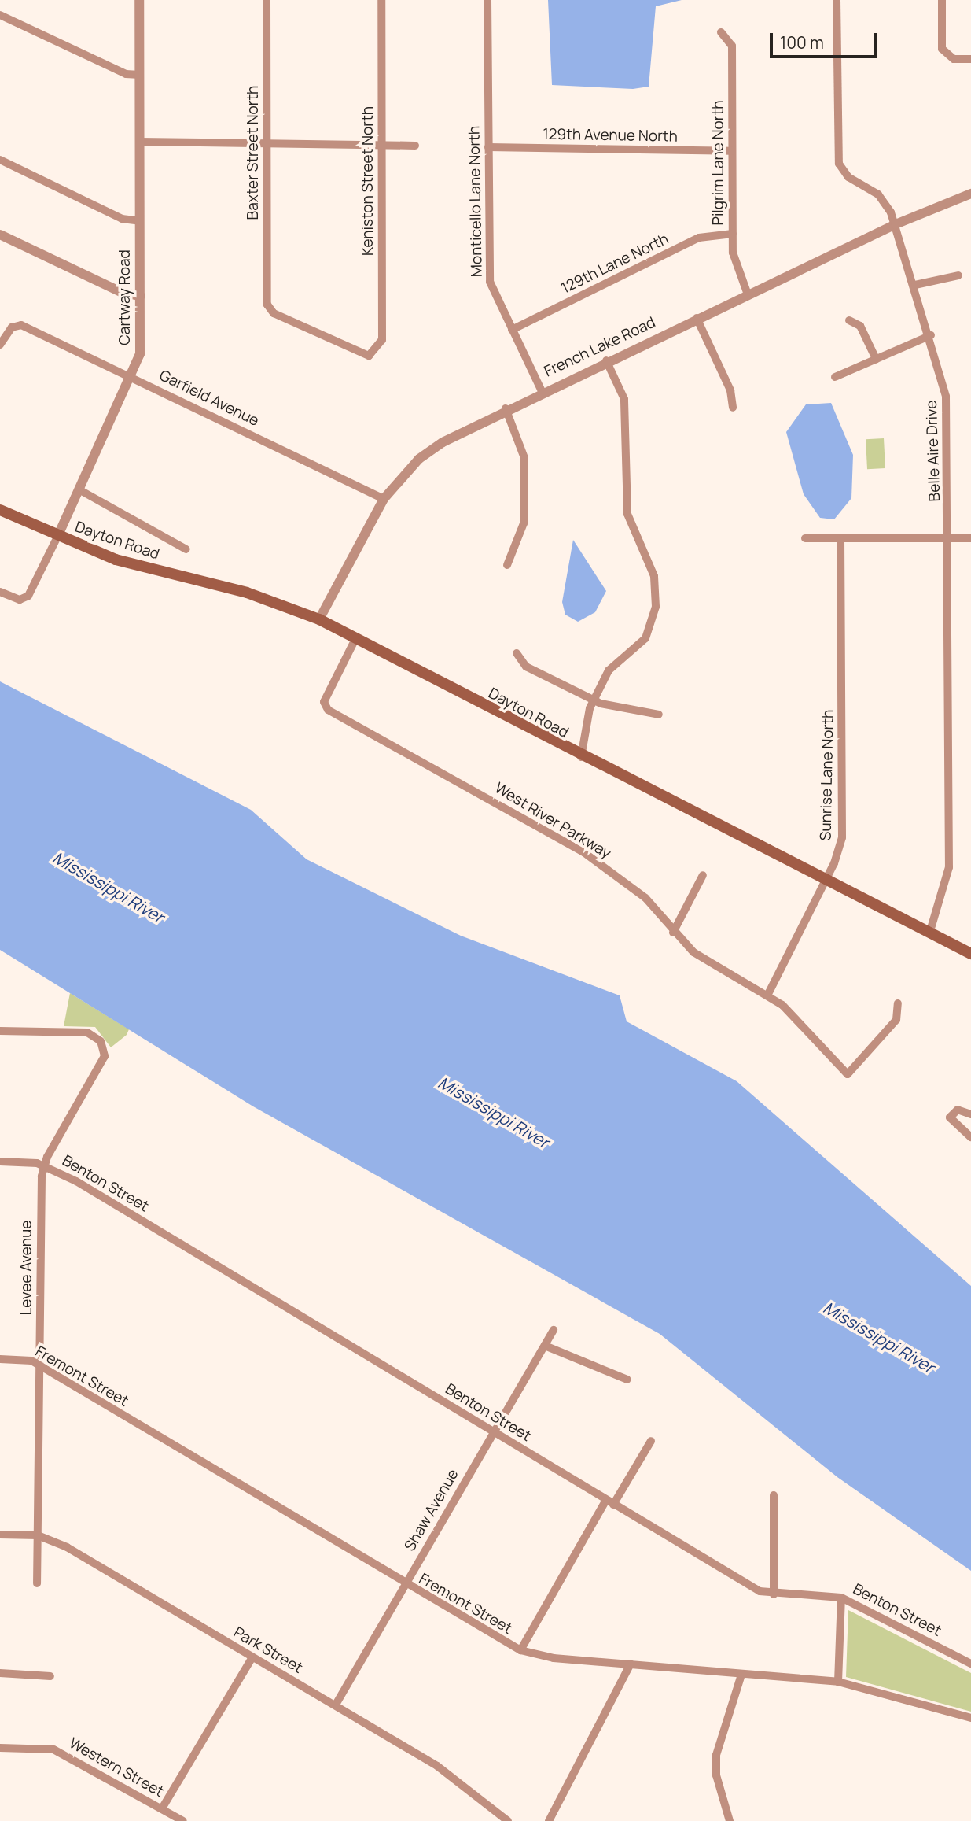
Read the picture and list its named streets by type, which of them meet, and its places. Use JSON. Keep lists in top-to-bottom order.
{
  "streets": {
    "main road": ["Dayton Road"],
    "street": [
      "129th Avenue North",
      "Baxter Street North",
      "Pilgrim Lane North",
      "Keniston Street North",
      "Monticello Lane North",
      "129th Lane North",
      "Cartway Road",
      "French Lake Road",
      "Garfield Avenue",
      "Belle Aire Drive",
      "Sunrise Lane North",
      "West River Parkway",
      "Benton Street",
      "Levee Avenue",
      "Fremont Street",
      "Shaw Avenue",
      "Park Street",
      "Western Street"
    ]
  },
  "crossings": [
    ["129th Avenue North", "Pilgrim Lane North"],
    ["129th Avenue North", "Monticello Lane North"],
    ["Baxter Street North", "Keniston Street North"],
    ["Pilgrim Lane North", "129th Lane North"],
    ["Pilgrim Lane North", "French Lake Road"],
    ["Monticello Lane North", "129th Lane North"],
    ["Monticello Lane North", "French Lake Road"],
    ["Cartway Road", "Garfield Avenue"],
    ["Cartway Road", "Dayton Road"],
    ["French Lake Road", "Garfield Avenue"],
    ["French Lake Road", "Belle Aire Drive"],
    ["French Lake Road", "Dayton Road"],
    ["Belle Aire Drive", "Dayton Road"],
    ["Dayton Road", "Sunrise Lane North"],
    ["Dayton Road", "West River Parkway"],
    ["Sunrise Lane North", "West River Parkway"],
    ["Benton Street", "Levee Avenue"],
    ["Benton Street", "Shaw Avenue"],
    ["Levee Avenue", "Fremont Street"],
    ["Levee Avenue", "Park Street"],
    ["Fremont Street", "Shaw Avenue"],
    ["Shaw Avenue", "Park Street"]
  ],
  "water": ["Mississippi River"],
  "scale_bar": "100 m"
}
